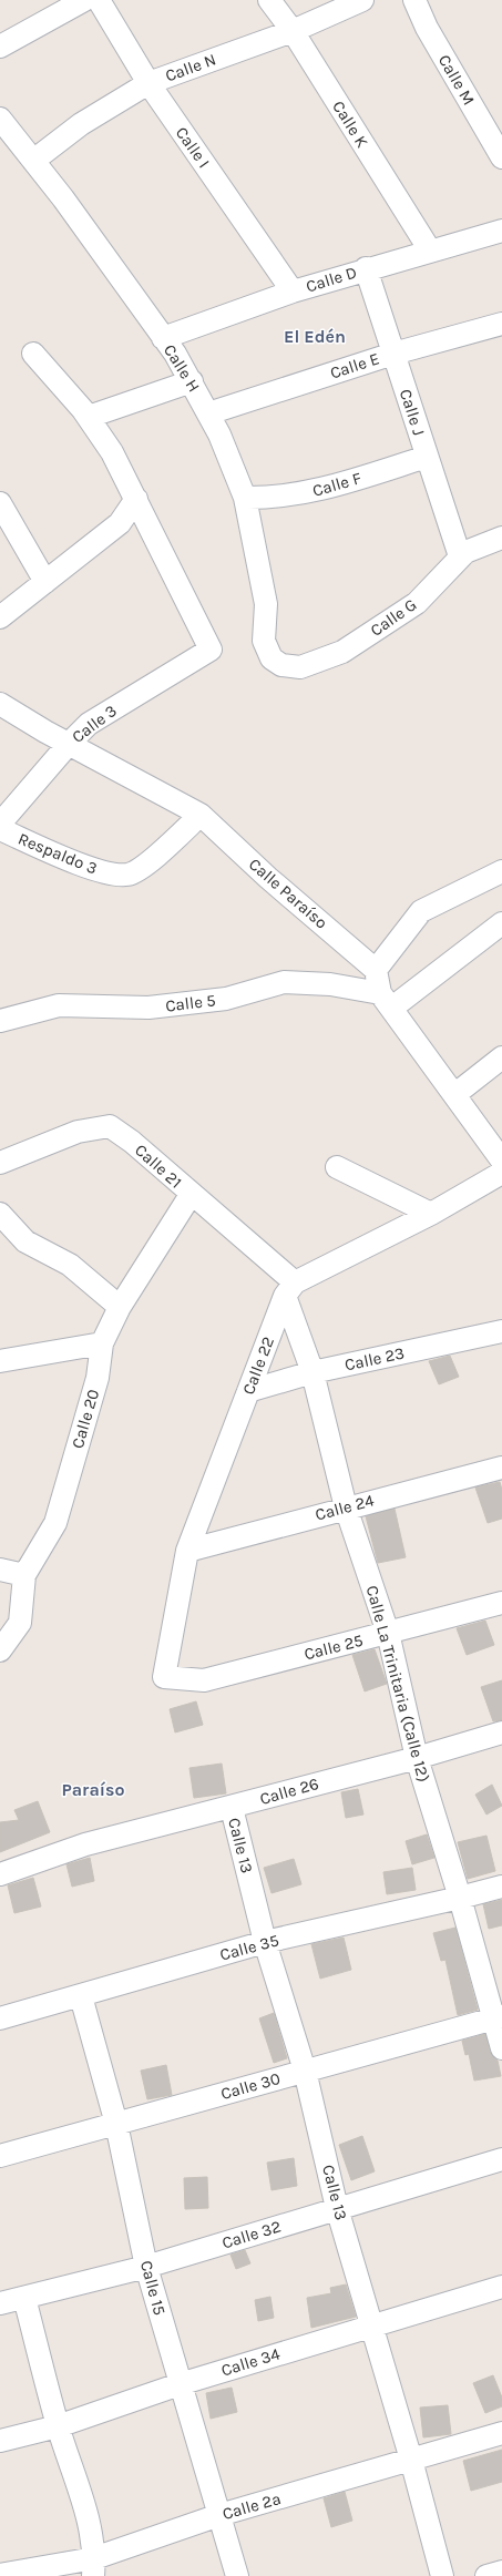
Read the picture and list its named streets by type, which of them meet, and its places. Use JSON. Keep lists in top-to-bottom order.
{
  "streets": {
    "street": [
      "Calle N",
      "Calle M",
      "Calle K",
      "Calle I",
      "Calle D",
      "Calle E",
      "Calle H",
      "Calle J",
      "Calle F",
      "Calle G",
      "Calle 3",
      "Respaldo 3",
      "Calle Paraíso",
      "Calle 5",
      "Calle 21",
      "Calle 23",
      "Calle 22",
      "Calle 20",
      "Calle 24",
      "Calle 25",
      "Calle La Trinitaria (Calle 12)",
      "Calle 26",
      "Calle 13",
      "Calle 35",
      "Calle 30",
      "Calle 32",
      "Calle 15",
      "Calle 34",
      "Calle 2ª"
    ]
  },
  "crossings": [
    ["Calle N", "Calle K"],
    ["Calle N", "Calle I"],
    ["Calle N", "Calle H"],
    ["Calle K", "Calle D"],
    ["Calle I", "Calle D"],
    ["Calle D", "Calle H"],
    ["Calle D", "Calle J"],
    ["Calle E", "Calle H"],
    ["Calle E", "Calle J"],
    ["Calle H", "Calle F"],
    ["Calle H", "Calle G"],
    ["Calle J", "Calle F"],
    ["Calle J", "Calle G"],
    ["Calle 3", "Calle Paraíso"],
    ["Respaldo 3", "Calle Paraíso"],
    ["Calle 21", "Calle 22"],
    ["Calle 21", "Calle 20"],
    ["Calle 21", "Calle La Trinitaria (Calle 12)"],
    ["Calle 23", "Calle 22"],
    ["Calle 23", "Calle La Trinitaria (Calle 12)"],
    ["Calle 22", "Calle 24"],
    ["Calle 22", "Calle 25"],
    ["Calle 22", "Calle La Trinitaria (Calle 12)"],
    ["Calle 24", "Calle La Trinitaria (Calle 12)"],
    ["Calle 25", "Calle La Trinitaria (Calle 12)"],
    ["Calle La Trinitaria (Calle 12)", "Calle 26"],
    ["Calle La Trinitaria (Calle 12)", "Calle 35"],
    ["Calle La Trinitaria (Calle 12)", "Calle 30"],
    ["Calle 26", "Calle 13"],
    ["Calle 13", "Calle 35"],
    ["Calle 13", "Calle 30"],
    ["Calle 13", "Calle 32"],
    ["Calle 13", "Calle 34"],
    ["Calle 13", "Calle 2ª"],
    ["Calle 35", "Calle 15"],
    ["Calle 30", "Calle 15"],
    ["Calle 32", "Calle 15"],
    ["Calle 15", "Calle 34"],
    ["Calle 15", "Calle 2ª"]
  ],
  "districts": ["El Edén", "Paraíso"]
}
